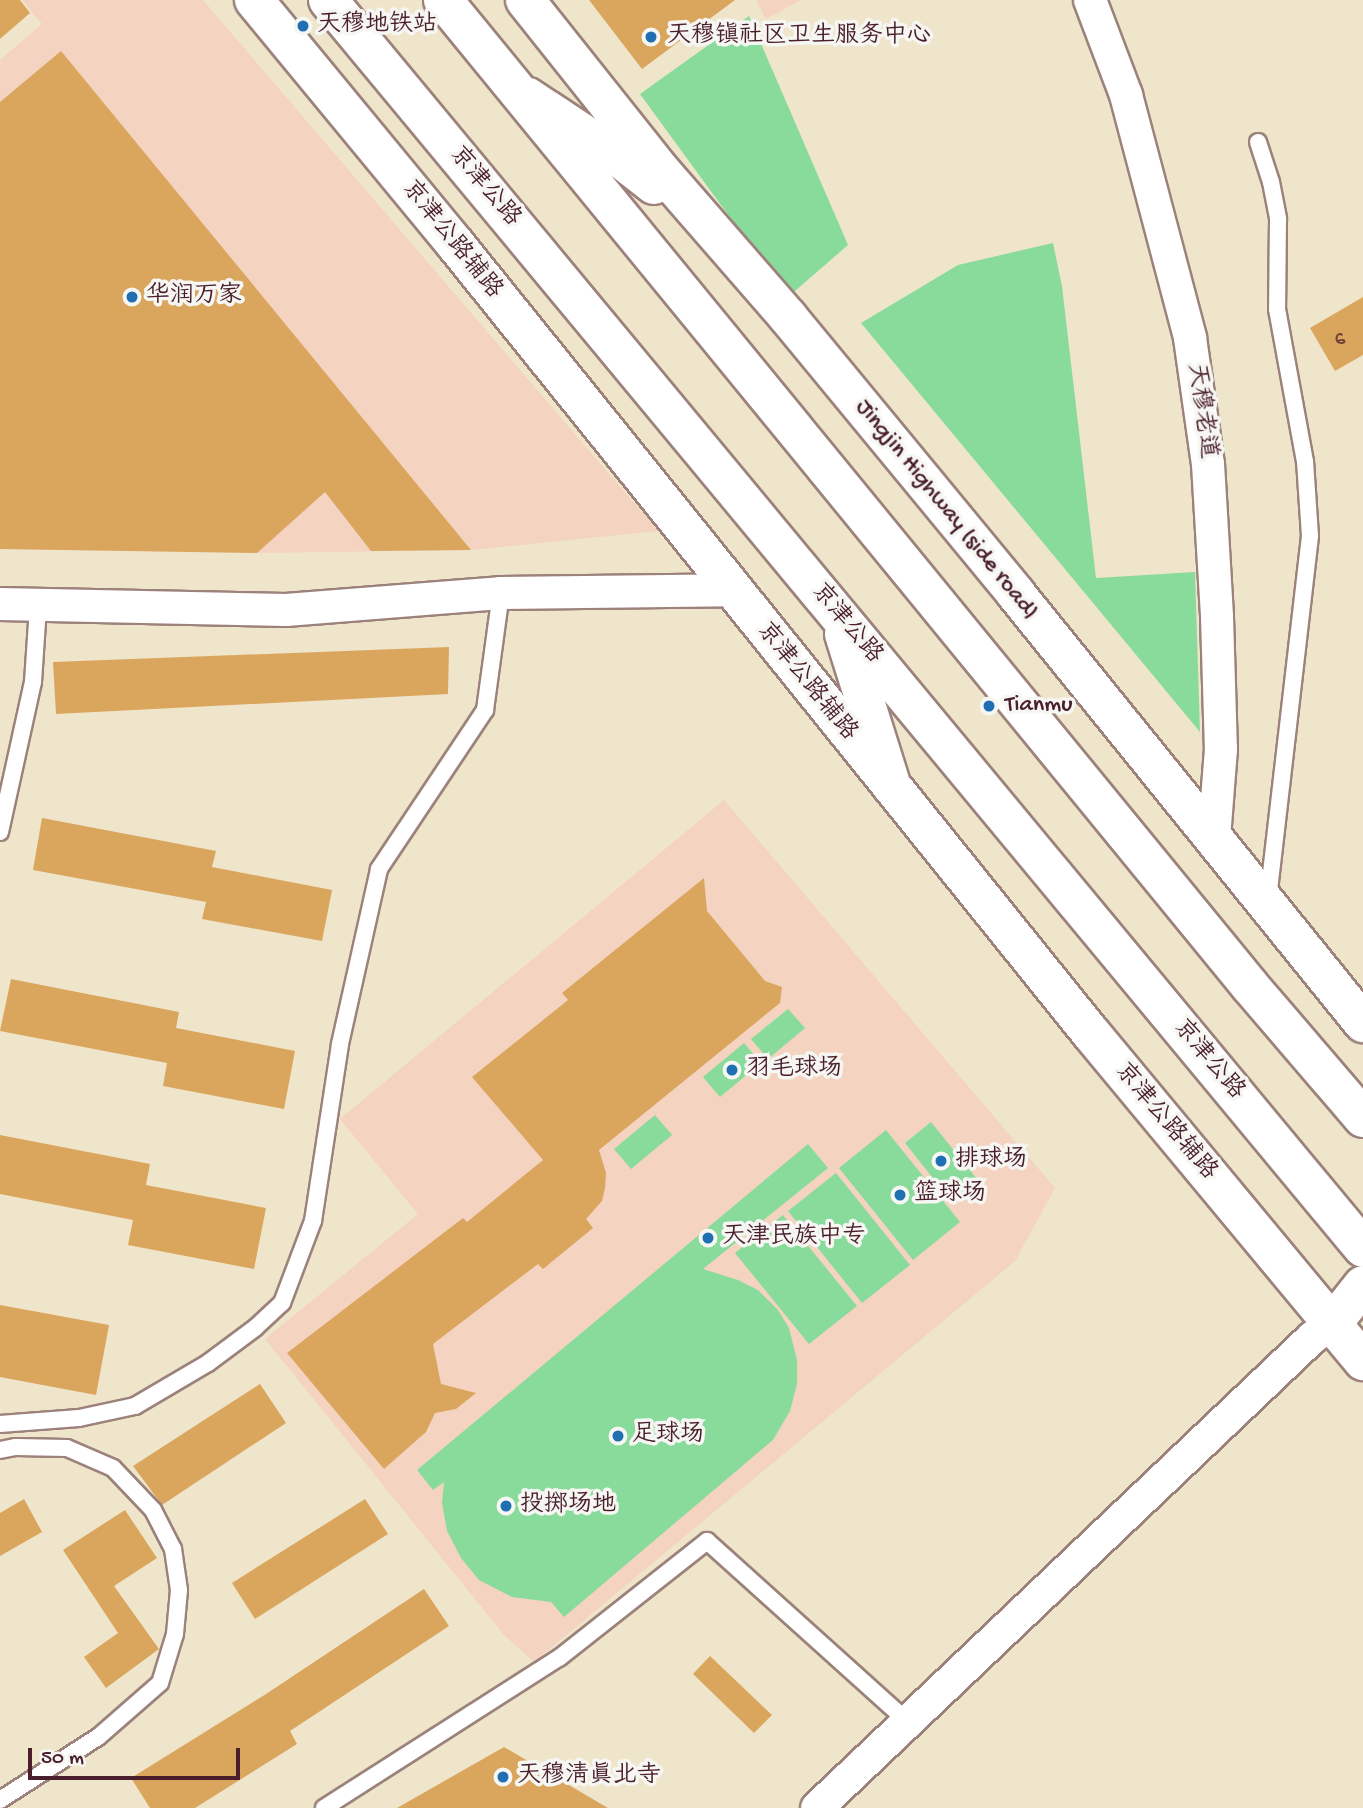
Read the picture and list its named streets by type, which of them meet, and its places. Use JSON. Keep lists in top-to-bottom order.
{
  "streets": {
    "main road": ["京津公路", "京津公路辅路", "Jingjin Highway (side road)"],
    "street": ["天穆老道"]
  },
  "crossings": [
    ["天穆老道", "Jingjin Highway (side road)"]
  ],
  "places": [
    "天穆地铁站",
    "天穆镇社区卫生服务中心",
    "华润万家",
    "Tianmu",
    "羽毛球场",
    "排球场",
    "篮球场",
    "天津民族中专",
    "足球场",
    "投掷场地",
    "天穆清真北寺"
  ],
  "house_numbers": ["6"],
  "scale_bar": "50 m"
}
